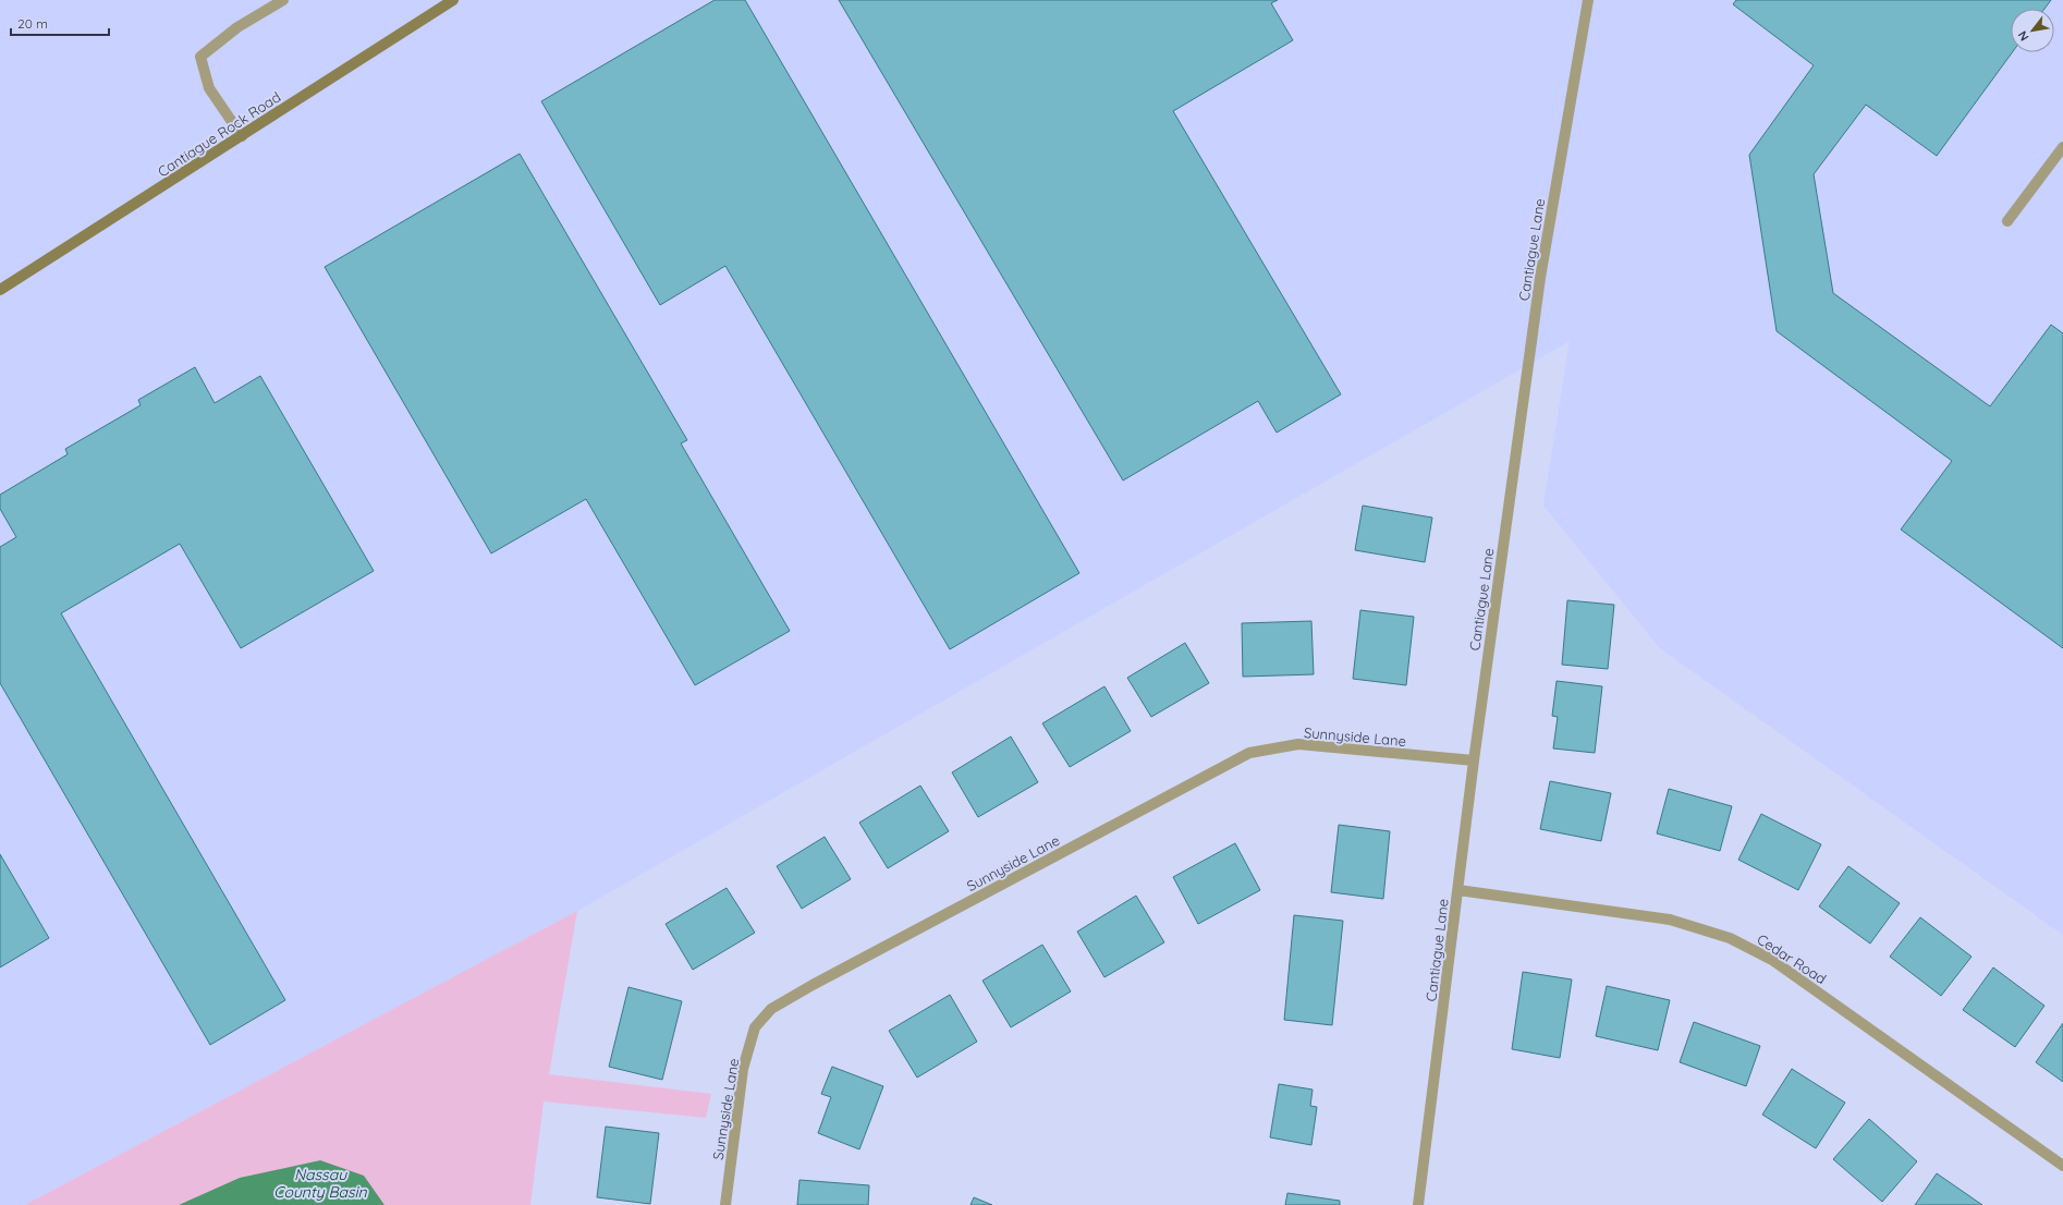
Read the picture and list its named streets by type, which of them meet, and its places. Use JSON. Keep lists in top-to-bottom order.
{
  "streets": {
    "main road": ["Cantiague Rock Road"],
    "street": ["Cantiague Lane", "Sunnyside Lane", "Cedar Road"]
  },
  "crossings": [
    ["Cantiague Lane", "Sunnyside Lane"],
    ["Cantiague Lane", "Cedar Road"]
  ],
  "water": ["Nassau County Basin"],
  "scale_bar": "20 m",
  "north": "bottom left"
}
